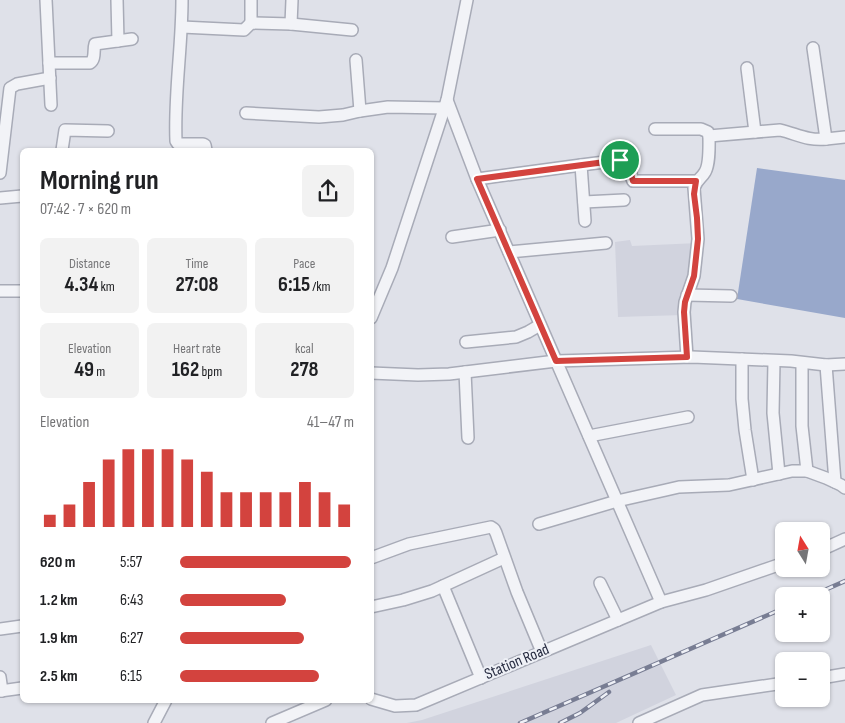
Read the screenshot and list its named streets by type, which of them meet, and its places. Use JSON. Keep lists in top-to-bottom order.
{
  "streets": {
    "street": ["Station Road"]
  },
  "north": "top",
  "page": {
    "heading": ["Morning run", "07:42 · 7 × 620 m"],
    "stats": [
      ["Distance", "4.34 km"],
      ["Time", "27:08"],
      ["Pace", "6:15 /km"],
      ["Elevation", "49 m"],
      ["Heart rate", "162 bpm"],
      ["kcal", "278"]
    ],
    "chart": ["Elevation", "41–47 m"],
    "map_buttons": ["+", "−"],
    "list": [
      {
        "name": "620 m",
        "note": "5:57"
      },
      {
        "name": "1.2 km",
        "note": "6:43"
      },
      {
        "name": "1.9 km",
        "note": "6:27"
      },
      {
        "name": "2.5 km",
        "note": "6:15"
      }
    ]
  }
}
